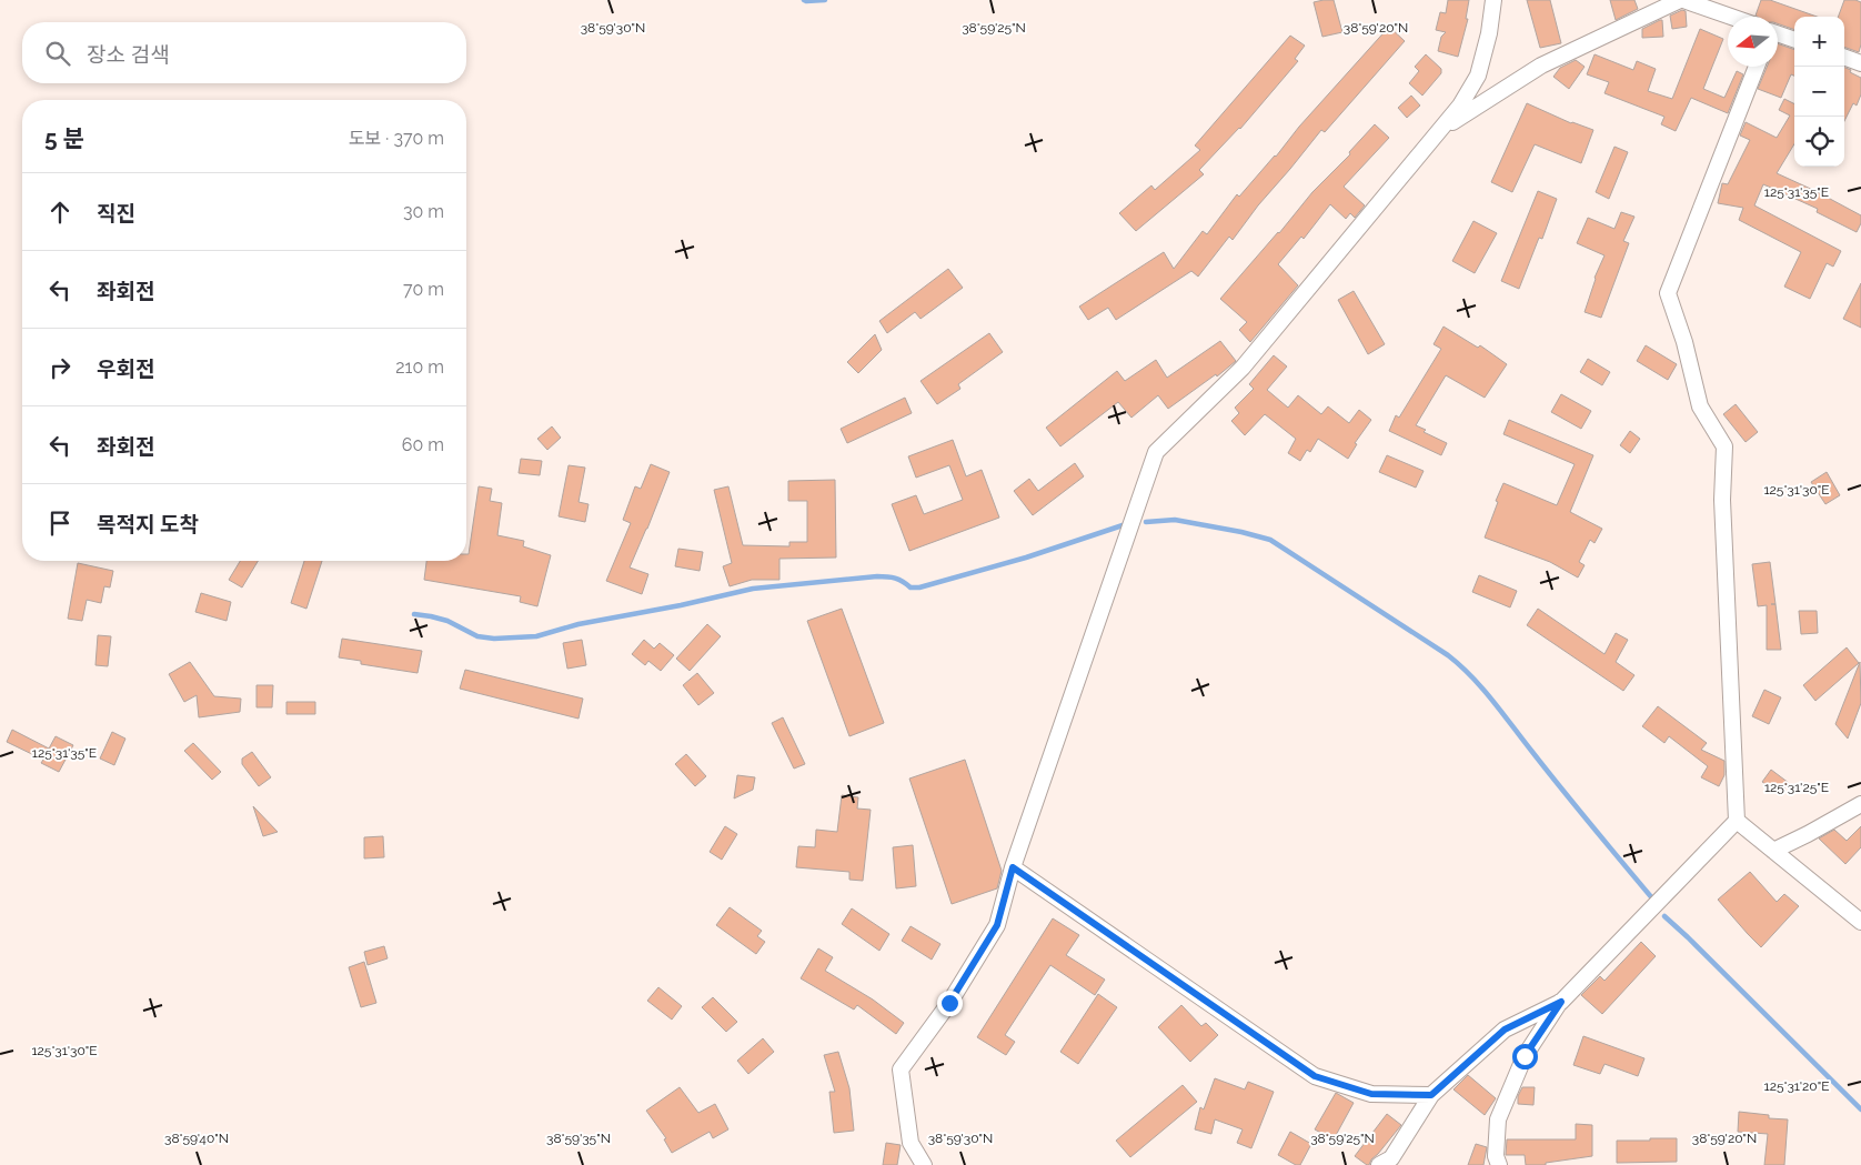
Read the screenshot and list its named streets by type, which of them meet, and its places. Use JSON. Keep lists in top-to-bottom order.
{
  "north": "left",
  "page": {
    "map_buttons": ["+", "−"],
    "search": "장소 검색",
    "heading": ["5 분", "도보 · 370 m"],
    "list": [
      ["직진", "30 m"],
      ["좌회전", "70 m"],
      ["우회전", "210 m"],
      ["좌회전", "60 m"],
      "목적지 도착"
    ]
  },
  "coordinates": [
    "38°59'20\"N",
    "38°59'30\"N",
    "38°59'25\"N",
    "125°31'35\"E",
    "125°31'30\"E",
    "125°31'25\"E",
    "125°31'20\"E",
    "38°59'40\"N",
    "38°59'35\"N"
  ]
}
